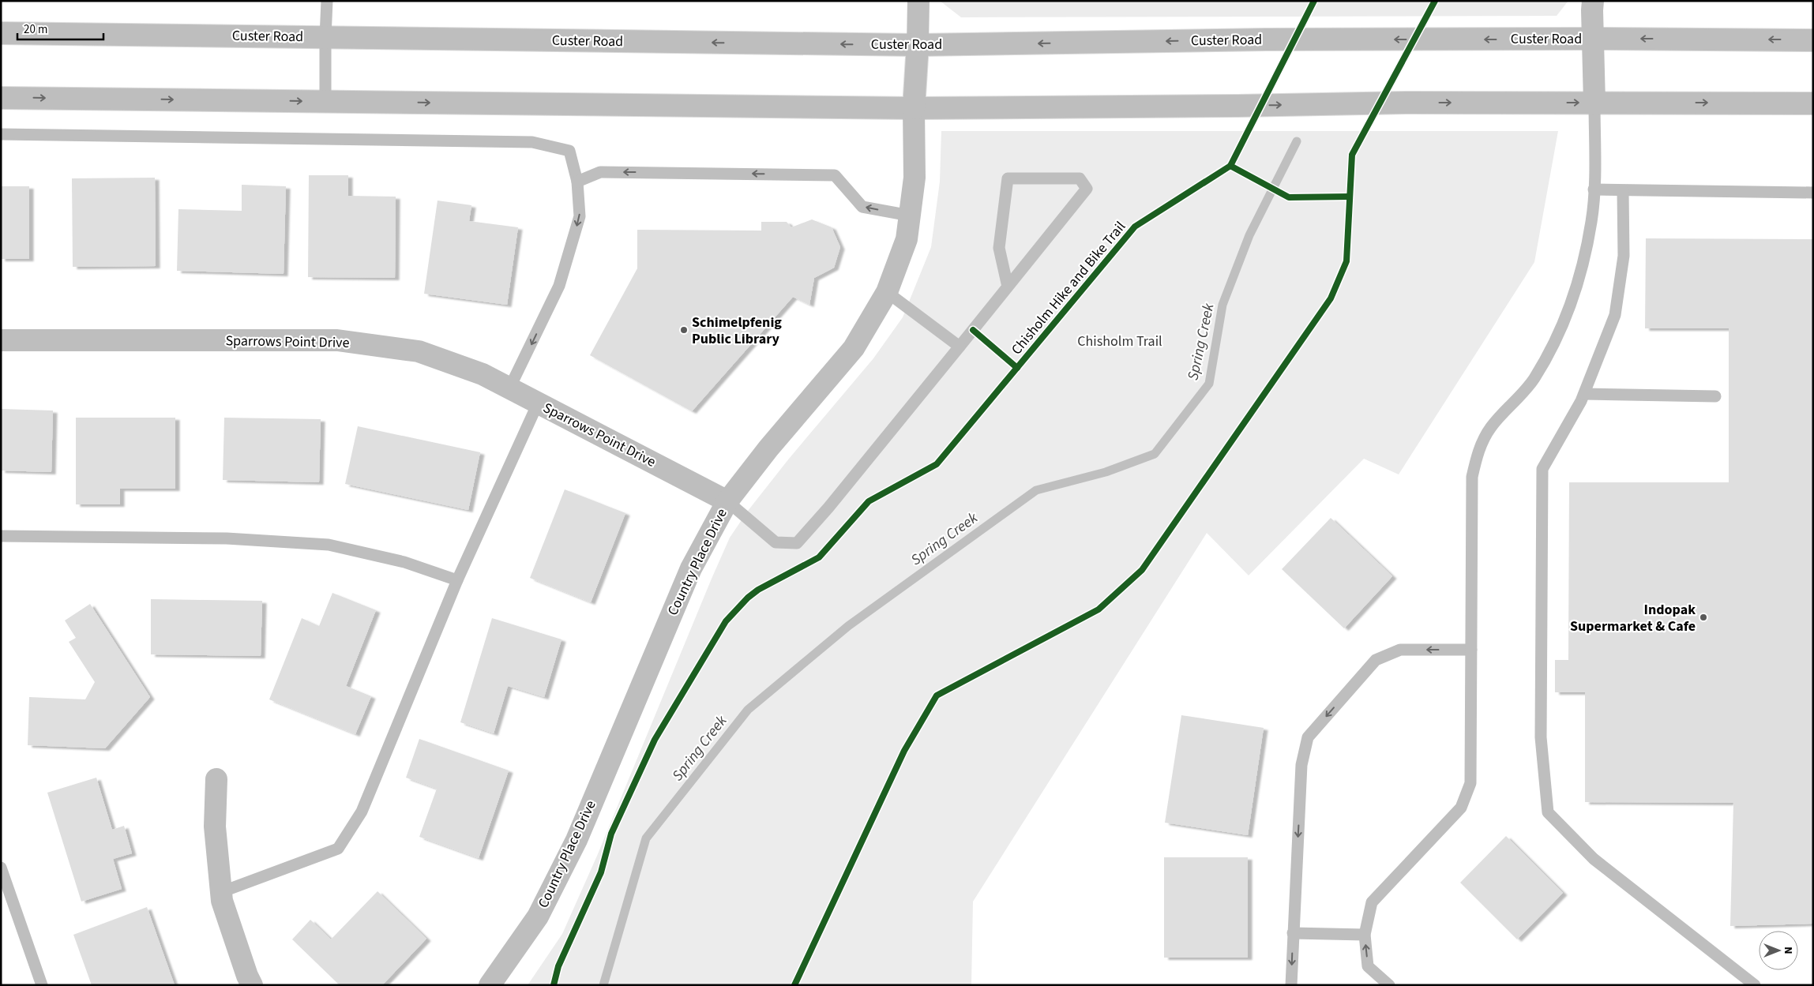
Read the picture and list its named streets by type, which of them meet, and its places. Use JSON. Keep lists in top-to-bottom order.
{
  "streets": {
    "main road": ["Custer Road", "Sparrows Point Drive", "Country Place Drive"],
    "cycle path": ["Chisholm Hike and Bike Trail"]
  },
  "crossings": [
    ["Custer Road", "Country Place Drive"],
    ["Sparrows Point Drive", "Country Place Drive"]
  ],
  "water": ["Spring Creek"],
  "parks": ["Chisholm Trail"],
  "places": ["Schimelpfenig Public Library", "Indopak Supermarket & Cafe"],
  "scale_bar": "20 m",
  "north": "right"
}
